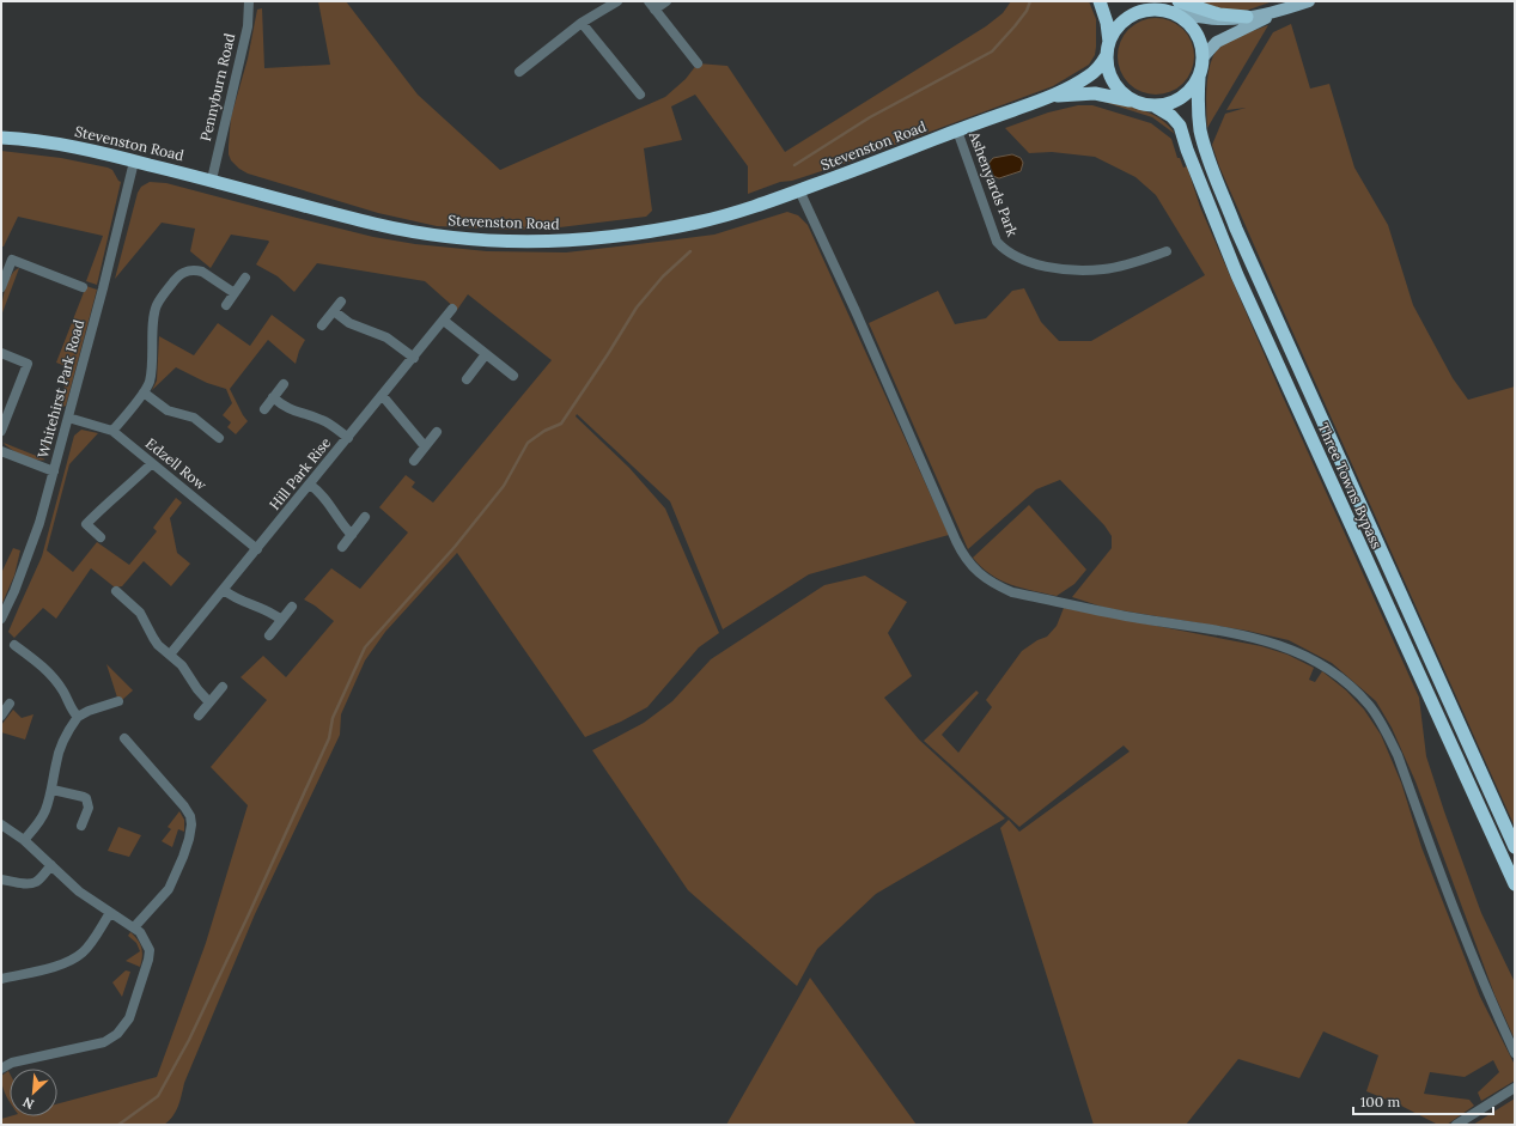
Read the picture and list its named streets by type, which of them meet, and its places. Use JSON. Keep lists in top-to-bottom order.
{
  "streets": {
    "highway": ["Stevenston Road", "Three Towns Bypass"],
    "street": [
      "Pennyburn Road",
      "Ashenyards Park",
      "Whitehirst Park Road",
      "Edzell Row",
      "Hill Park Rise"
    ]
  },
  "crossings": [
    ["Pennyburn Road", "Stevenston Road"],
    ["Stevenston Road", "Ashenyards Park"],
    ["Stevenston Road", "Whitehirst Park Road"],
    ["Whitehirst Park Road", "Edzell Row"],
    ["Edzell Row", "Hill Park Rise"]
  ],
  "scale_bar": "100 m",
  "north": "bottom left"
}
